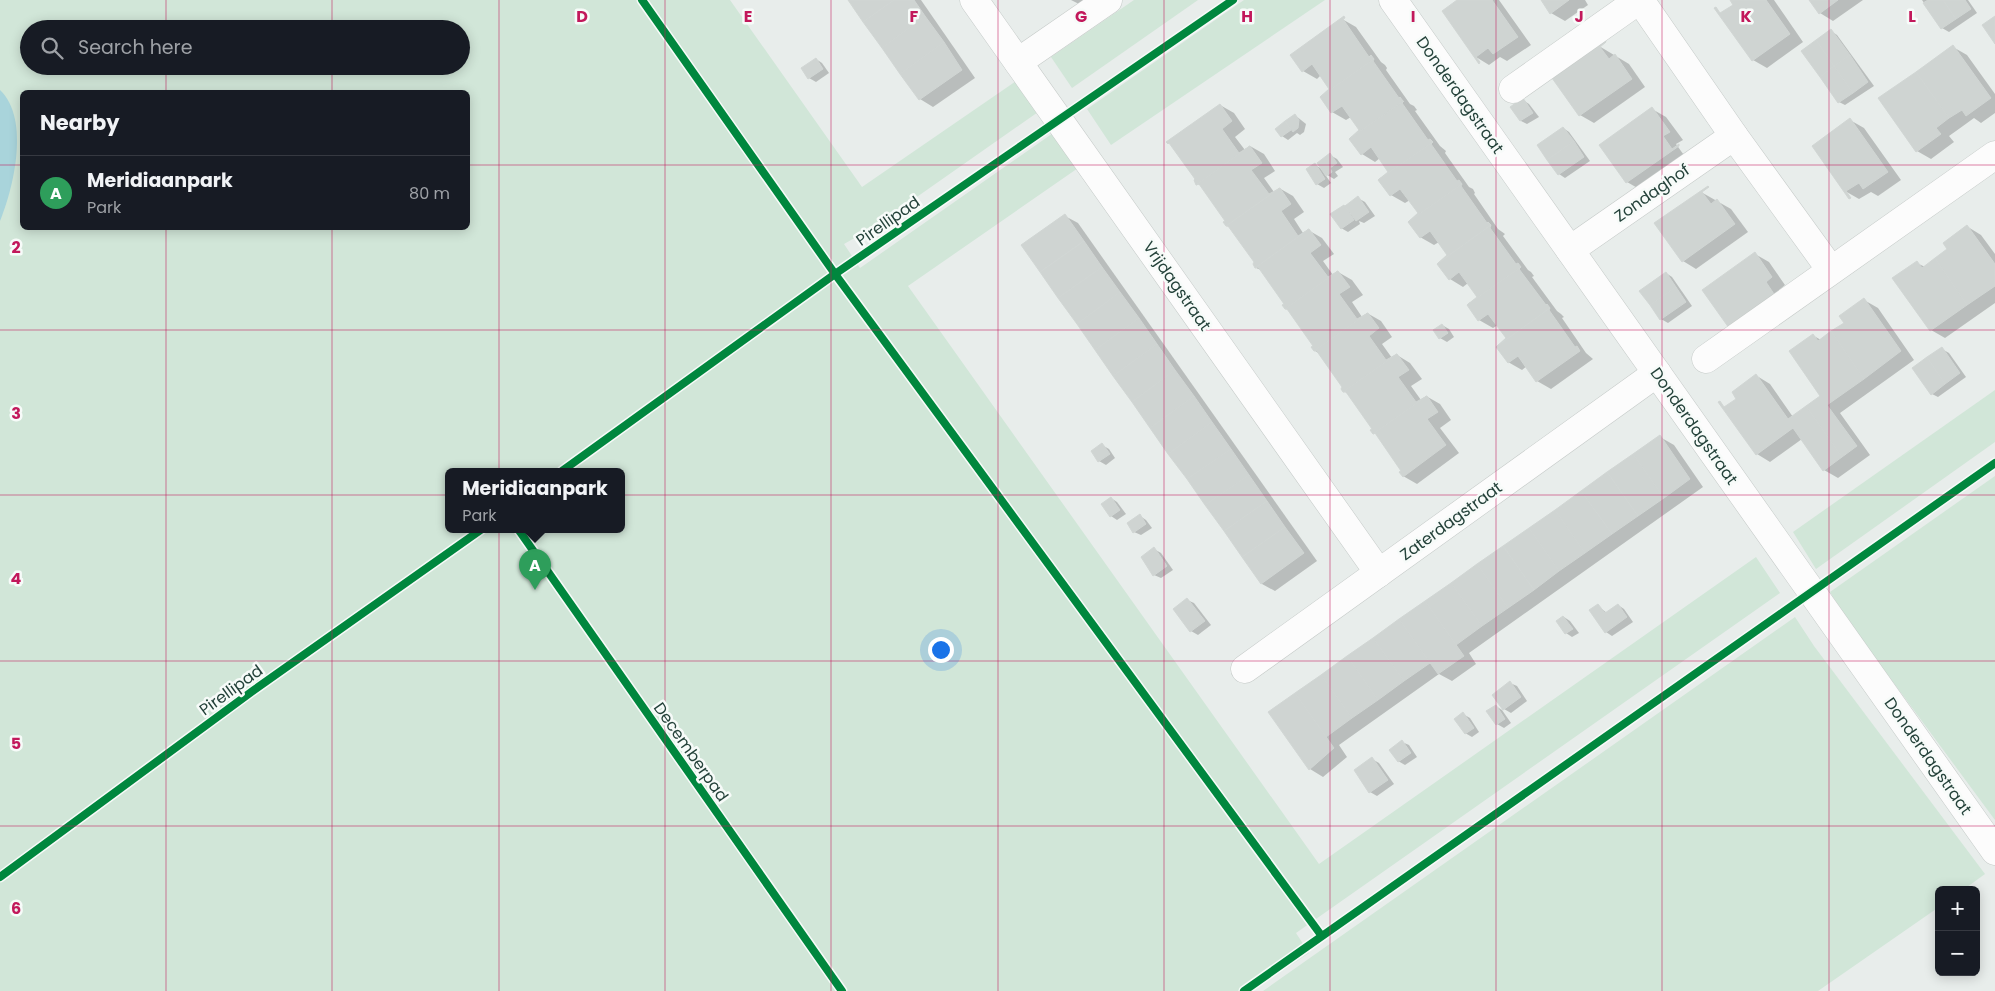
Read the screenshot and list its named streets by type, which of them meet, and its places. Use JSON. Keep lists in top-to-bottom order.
{
  "streets": {
    "street": [
      "Donderdagstraat",
      "Zondaghof",
      "Vrijdagstraat",
      "Zaterdagstraat"
    ],
    "cycle path": ["Pirellipad", "Decemberpad"]
  },
  "crossings": [
    ["Donderdagstraat", "Zondaghof"],
    ["Donderdagstraat", "Zaterdagstraat"],
    ["Vrijdagstraat", "Zaterdagstraat"]
  ],
  "page": {
    "search": "Search here",
    "heading": "Nearby",
    "list": [
      {
        "mark": "A",
        "name": "Meridiaanpark",
        "note": "Park",
        "value": "80 m"
      }
    ],
    "popup": ["Meridiaanpark", "Park"],
    "pins": "A",
    "map_buttons": ["+", "−"]
  },
  "grid": {
    "columns": [
      "D",
      "E",
      "F",
      "G",
      "H",
      "I",
      "J",
      "K",
      "L"
    ],
    "rows": [
      "2",
      "3",
      "4",
      "5",
      "6"
    ]
  }
}
